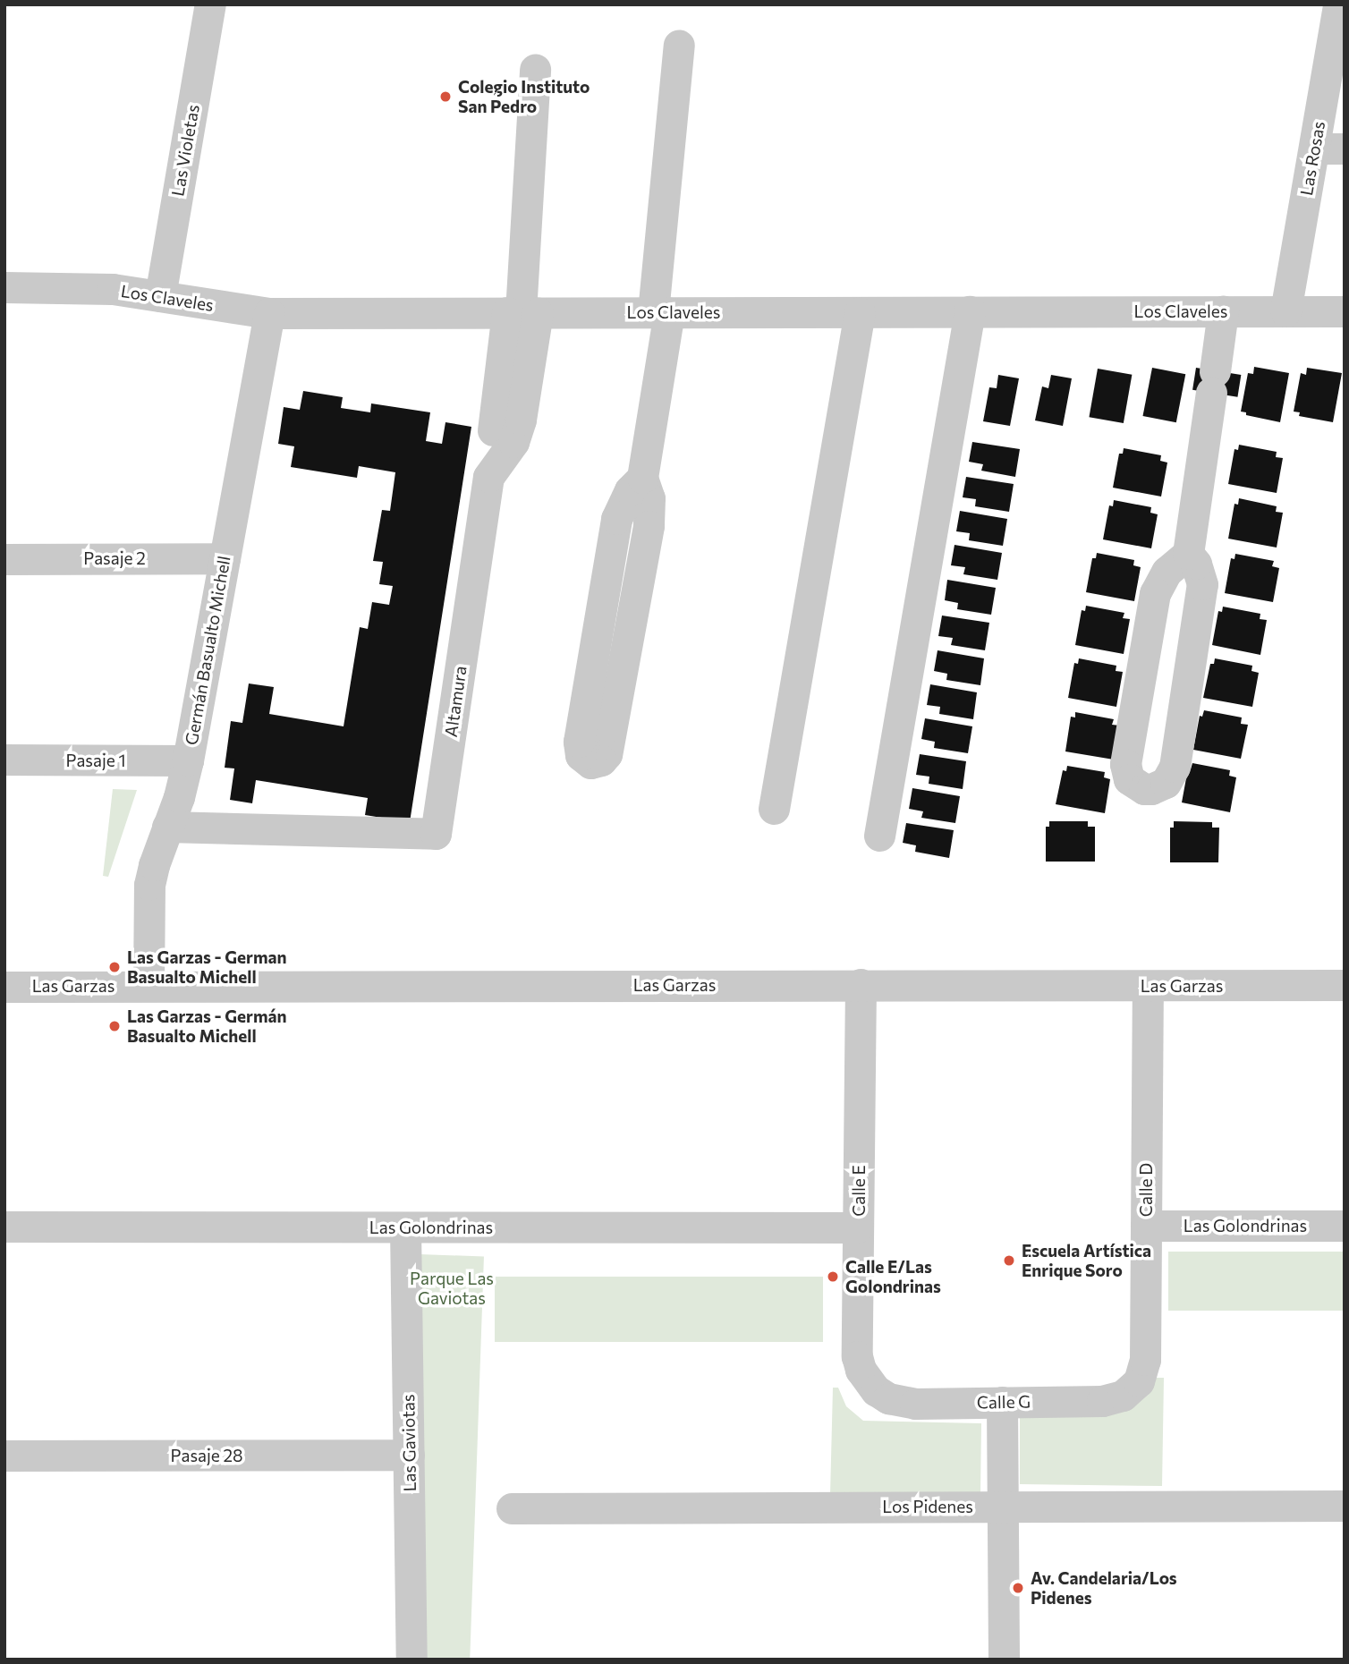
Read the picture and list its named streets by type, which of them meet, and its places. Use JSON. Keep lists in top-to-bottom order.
{
  "streets": {
    "street": [
      "Las Violetas",
      "Las Rosas",
      "Los Claveles",
      "Pasaje 2",
      "Germán Basualto Michell",
      "Altamura",
      "Pasaje 1",
      "Las Garzas",
      "Calle D",
      "Calle E",
      "Las Golondrinas",
      "Calle G",
      "Las Gaviotas",
      "Pasaje 28",
      "Los Pidenes"
    ]
  },
  "crossings": [
    ["Las Violetas", "Los Claveles"],
    ["Las Rosas", "Los Claveles"],
    ["Los Claveles", "Germán Basualto Michell"],
    ["Los Claveles", "Altamura"],
    ["Pasaje 2", "Germán Basualto Michell"],
    ["Germán Basualto Michell", "Altamura"],
    ["Germán Basualto Michell", "Pasaje 1"],
    ["Germán Basualto Michell", "Las Garzas"],
    ["Las Garzas", "Calle D"],
    ["Las Garzas", "Calle E"],
    ["Calle D", "Las Golondrinas"],
    ["Calle D", "Calle G"],
    ["Calle E", "Las Golondrinas"],
    ["Calle E", "Calle G"],
    ["Las Golondrinas", "Las Gaviotas"],
    ["Las Gaviotas", "Pasaje 28"]
  ],
  "parks": ["Parque Las Gaviotas"],
  "places": [
    "Colegio Instituto San Pedro",
    "Las Garzas - German Basualto Michell",
    "Las Garzas - Germán Basualto Michell",
    "Escuela Artística Enrique Soro",
    "Calle E/Las Golondrinas",
    "Av. Candelaria/Los Pidenes"
  ]
}
